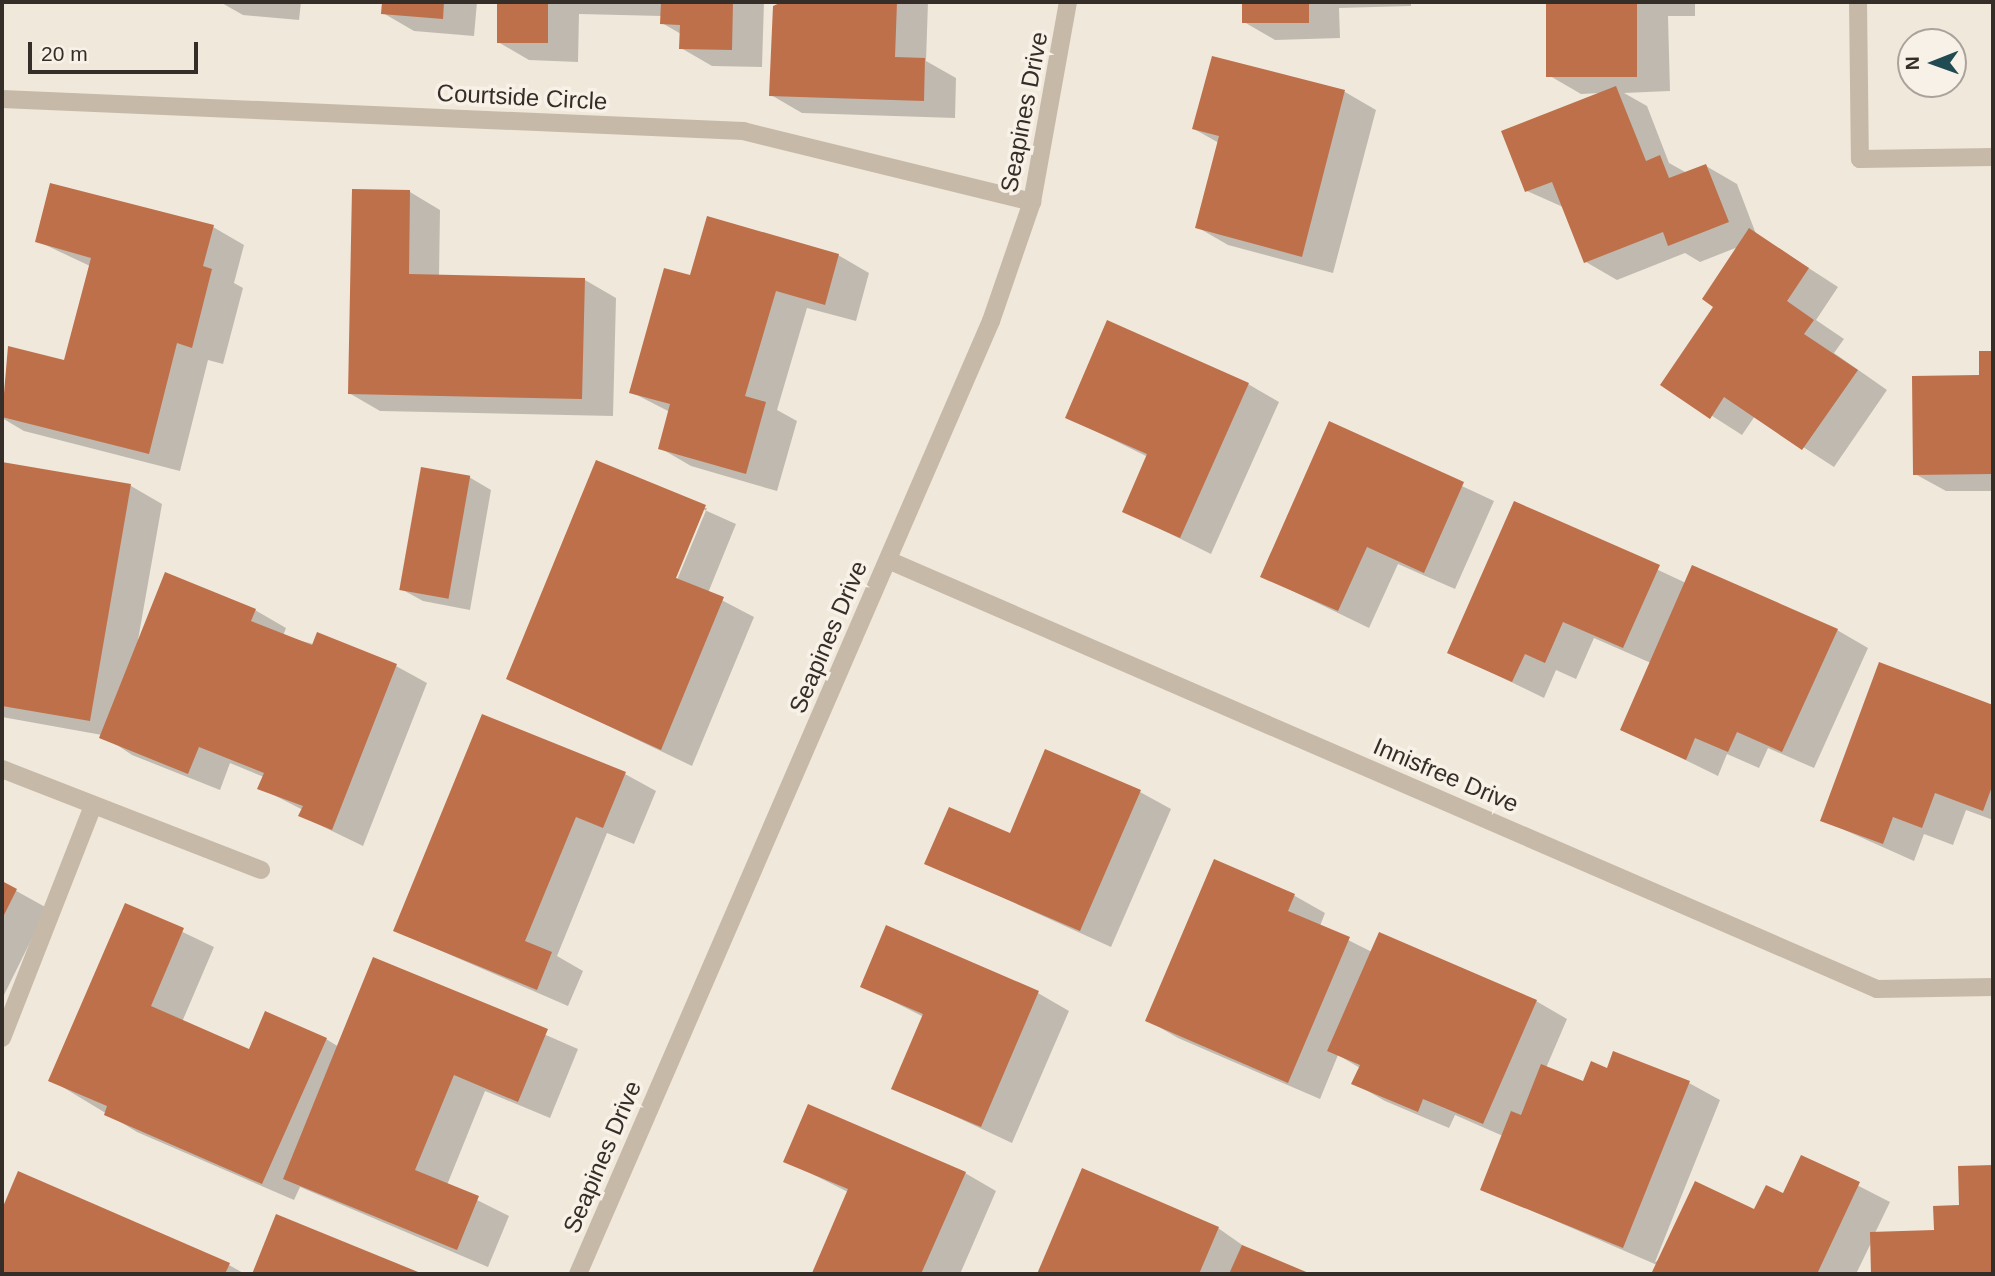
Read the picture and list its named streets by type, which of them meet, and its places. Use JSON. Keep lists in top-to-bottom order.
{
  "streets": {
    "street": ["Courtside Circle", "Seapines Drive", "Innisfree Drive"]
  },
  "crossings": [
    ["Courtside Circle", "Seapines Drive"],
    ["Seapines Drive", "Innisfree Drive"]
  ],
  "scale_bar": "20 m",
  "north": "left"
}
